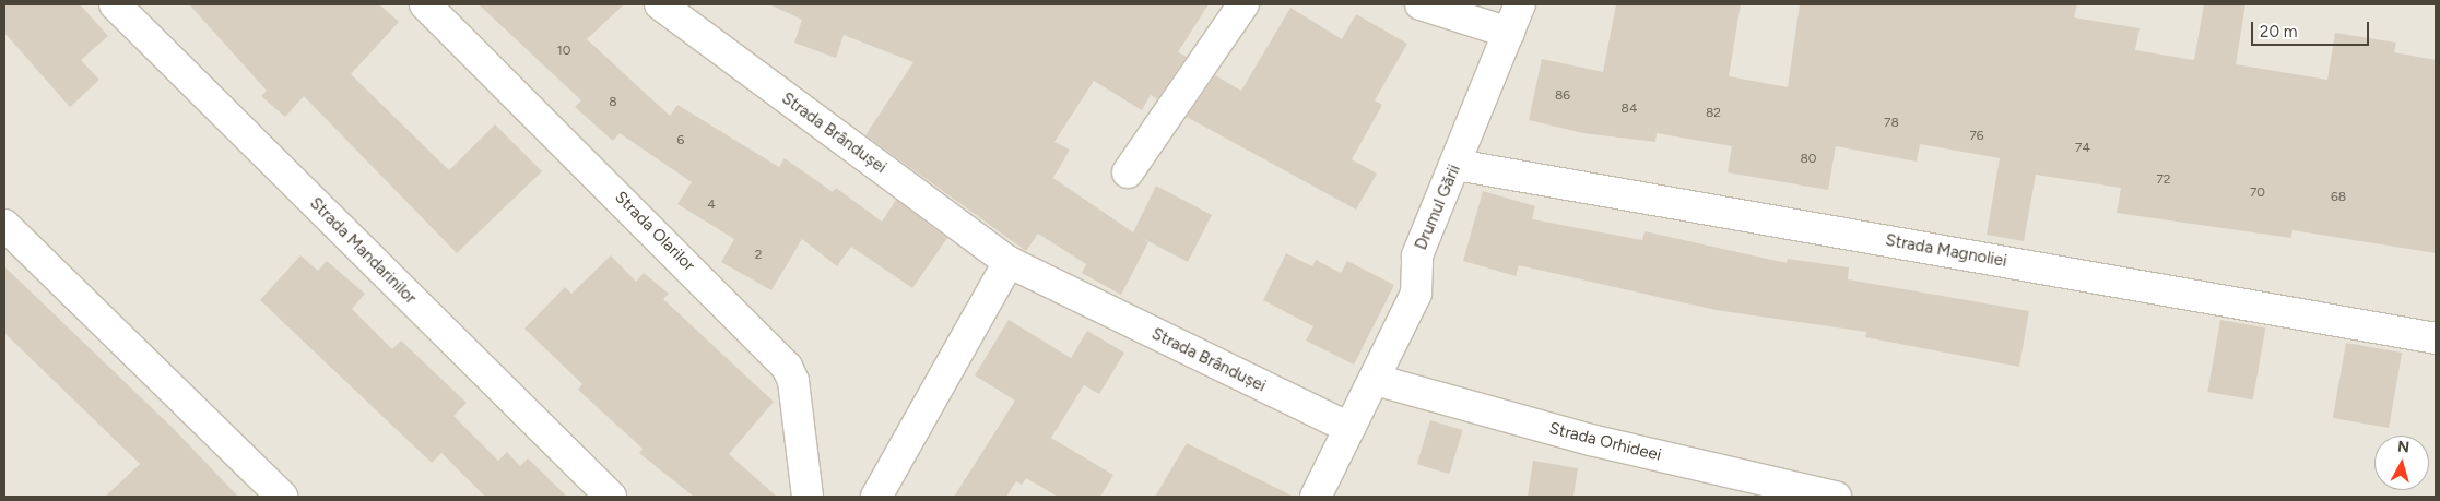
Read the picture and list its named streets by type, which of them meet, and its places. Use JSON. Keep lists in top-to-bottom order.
{
  "streets": {
    "street": [
      "Strada Brândușei",
      "Drumul Gării",
      "Strada Olarilor",
      "Strada Mandarinilor",
      "Strada Magnoliei",
      "Strada Orhideei"
    ]
  },
  "crossings": [
    ["Strada Brândușei", "Drumul Gării"],
    ["Drumul Gării", "Strada Magnoliei"],
    ["Drumul Gării", "Strada Orhideei"]
  ],
  "house_numbers": [
    "10",
    "86",
    "8",
    "84",
    "82",
    "78",
    "76",
    "6",
    "74",
    "80",
    "72",
    "70",
    "68",
    "4",
    "2"
  ],
  "scale_bar": "20 m",
  "north": "top"
}
